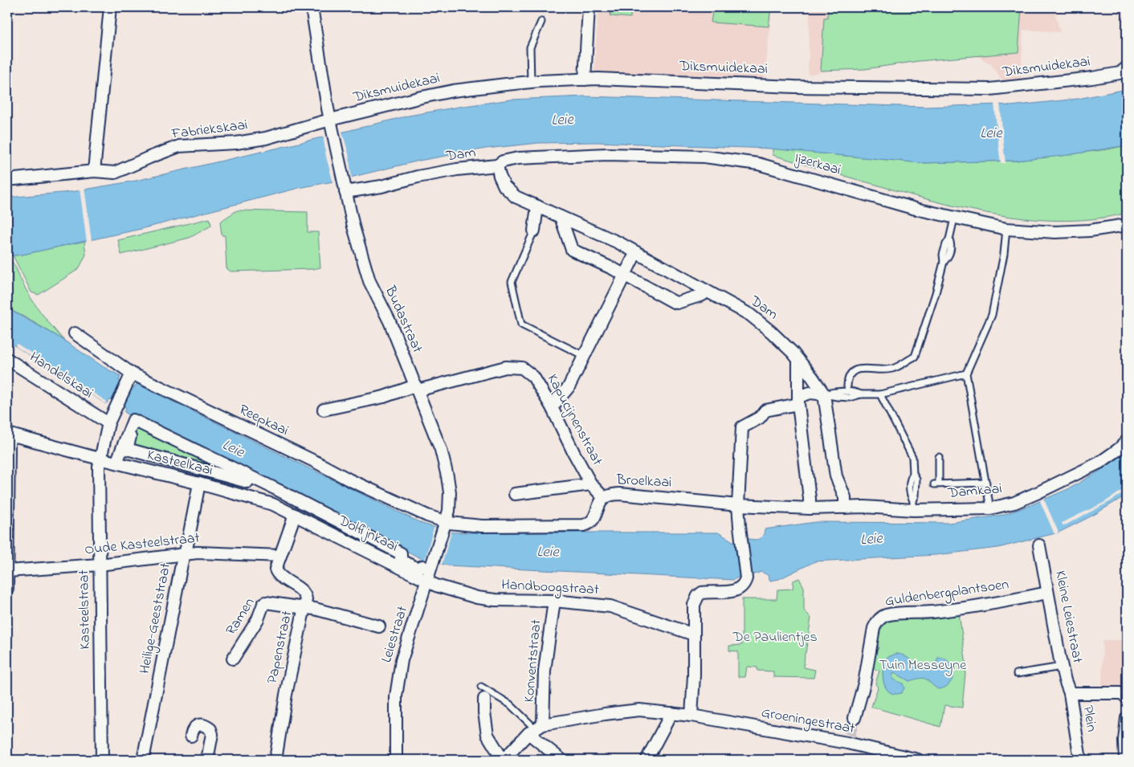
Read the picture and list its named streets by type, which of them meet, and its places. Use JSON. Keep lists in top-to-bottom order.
{
  "streets": {
    "street": [
      "Diksmuidekaai",
      "Fabriekskaai",
      "Dam",
      "Ijzerkaai",
      "Budastraat",
      "Handelskaai",
      "Kapucijnenstraat",
      "Reepkaai",
      "Kasteelkaai",
      "Broelkaai",
      "Damkaai",
      "Dolfijnkaai",
      "Oude Kasteelstraat",
      "Handboogstraat",
      "Guldenbergplantsoen",
      "Kasteelstraat",
      "Ramen",
      "Kleine Leiestraat",
      "Heilige-Geeststraat",
      "Leiestraat",
      "Papenstraat",
      "Konventstraat",
      "Plein",
      "Groeningestraat"
    ]
  },
  "crossings": [
    ["Diksmuidekaai", "Fabriekskaai"],
    ["Diksmuidekaai", "Budastraat"],
    ["Fabriekskaai", "Budastraat"],
    ["Dam", "Ijzerkaai"],
    ["Dam", "Budastraat"],
    ["Dam", "Damkaai"],
    ["Budastraat", "Kapucijnenstraat"],
    ["Budastraat", "Reepkaai"],
    ["Budastraat", "Broelkaai"],
    ["Budastraat", "Leiestraat"],
    ["Kapucijnenstraat", "Broelkaai"],
    ["Reepkaai", "Broelkaai"],
    ["Reepkaai", "Leiestraat"],
    ["Kasteelkaai", "Dolfijnkaai"],
    ["Kasteelkaai", "Kasteelstraat"],
    ["Kasteelkaai", "Heilige-Geeststraat"],
    ["Broelkaai", "Damkaai"],
    ["Broelkaai", "Leiestraat"],
    ["Dolfijnkaai", "Handboogstraat"],
    ["Dolfijnkaai", "Leiestraat"],
    ["Oude Kasteelstraat", "Kasteelstraat"],
    ["Oude Kasteelstraat", "Heilige-Geeststraat"],
    ["Oude Kasteelstraat", "Papenstraat"],
    ["Handboogstraat", "Leiestraat"],
    ["Handboogstraat", "Konventstraat"],
    ["Guldenbergplantsoen", "Kleine Leiestraat"],
    ["Ramen", "Papenstraat"],
    ["Kleine Leiestraat", "Plein"],
    ["Konventstraat", "Groeningestraat"]
  ],
  "water": ["Leie"],
  "parks": ["De Paulientjes", "Tuin Messeyne"]
}
